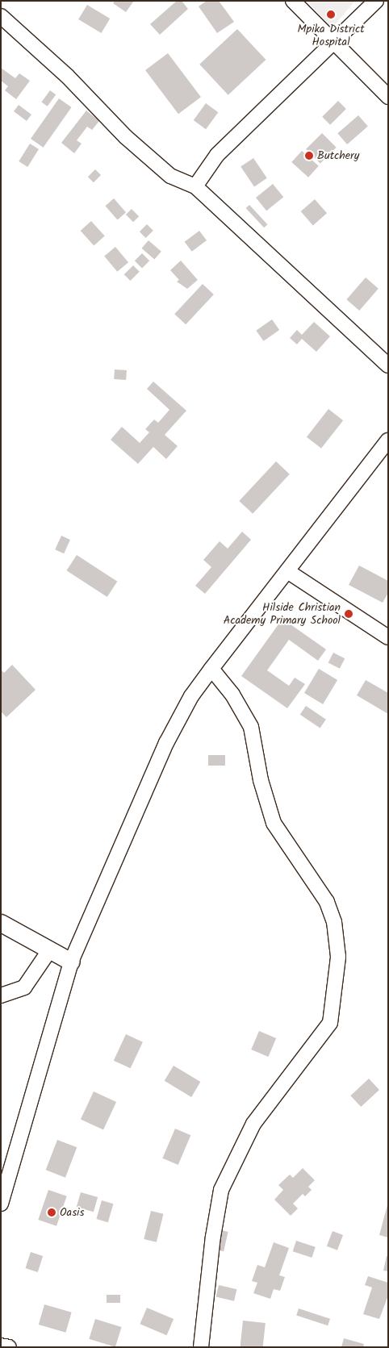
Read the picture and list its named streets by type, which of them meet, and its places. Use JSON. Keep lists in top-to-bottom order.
{
  "places": [
    "Mpika District Hospital",
    "Butchery",
    "Hilside Christian Academy Primary School",
    "Oasis"
  ]
}
